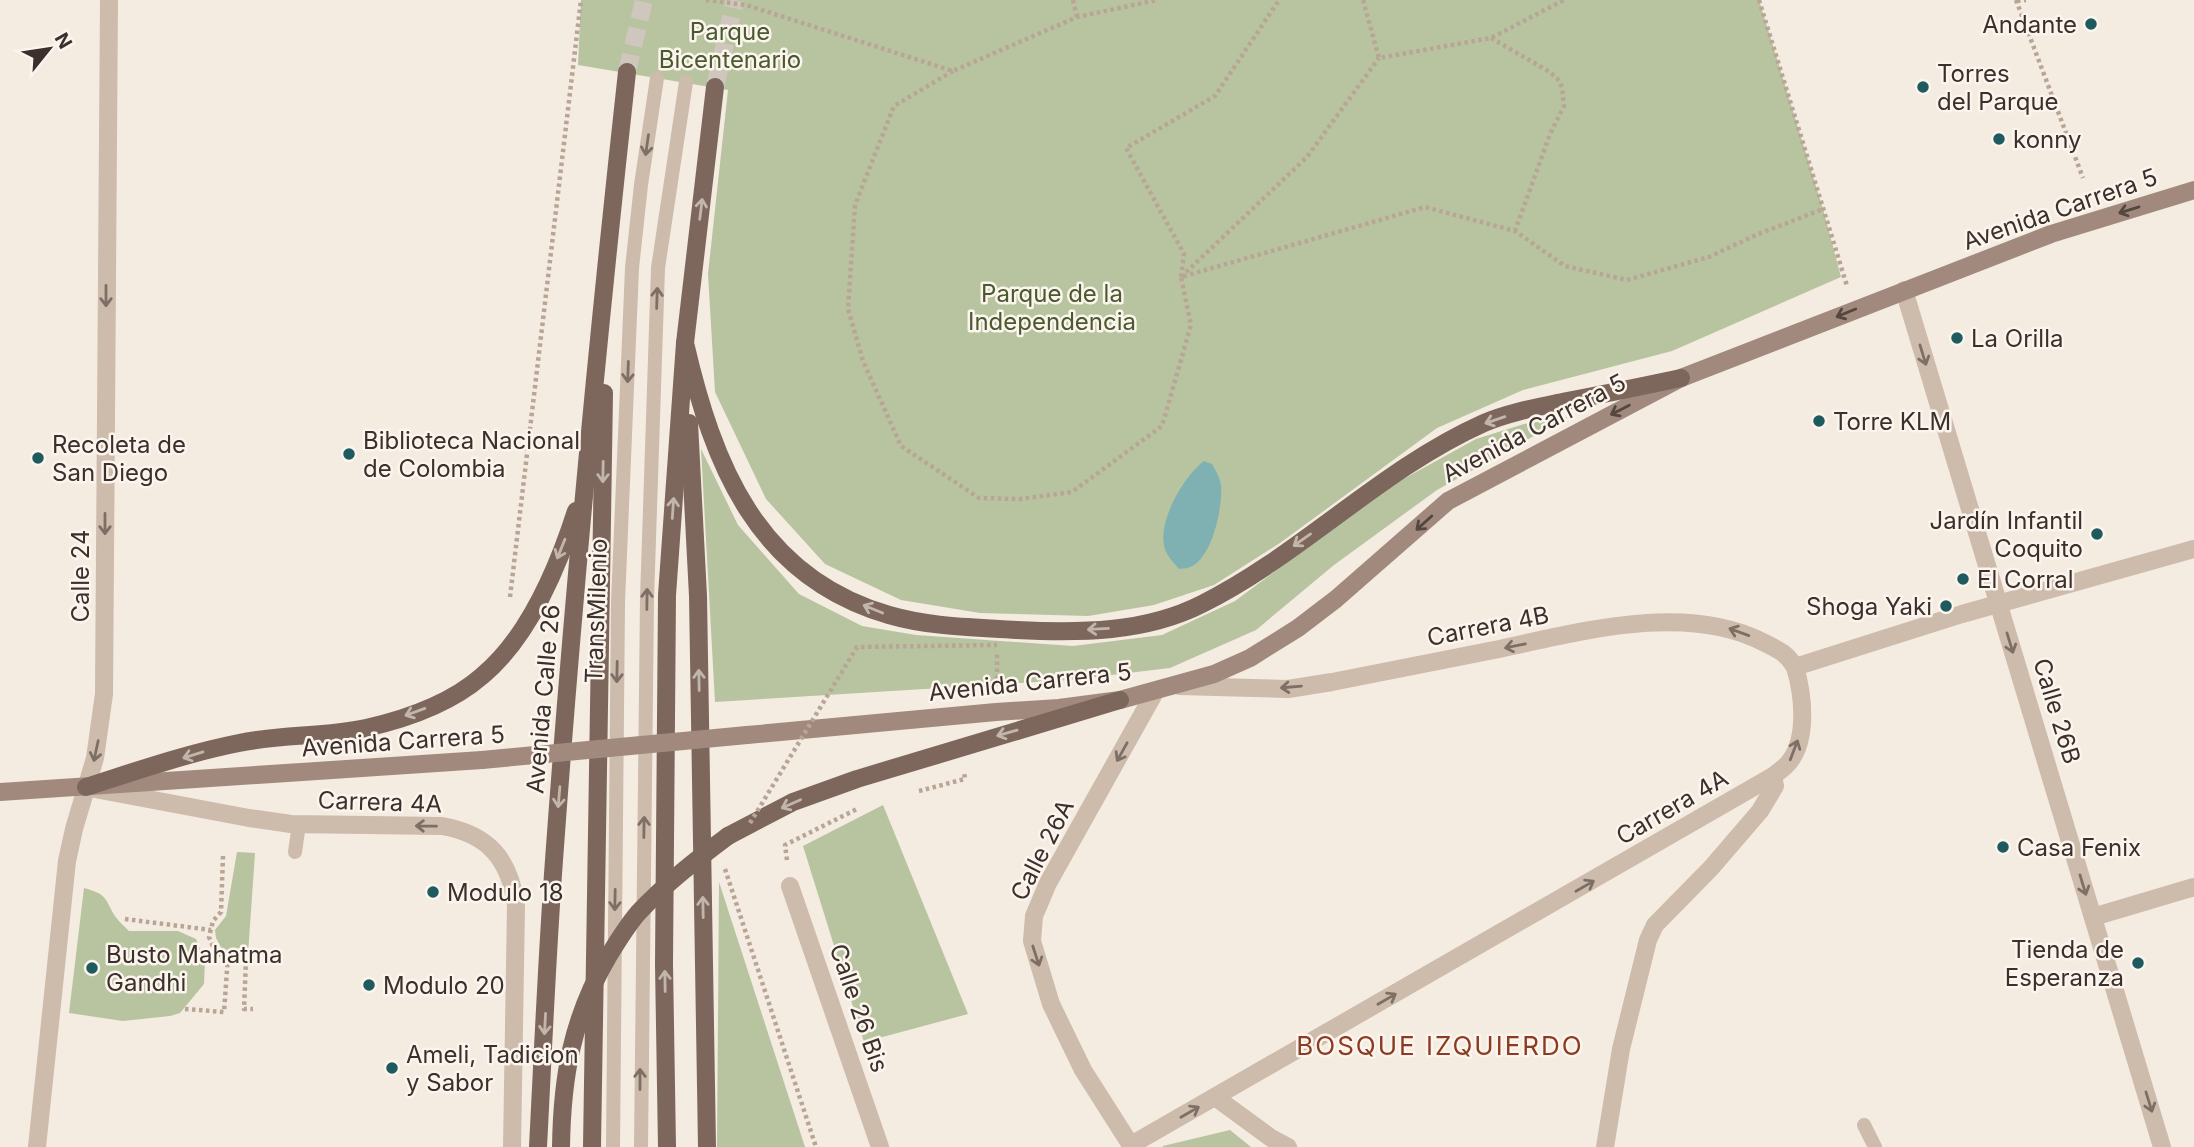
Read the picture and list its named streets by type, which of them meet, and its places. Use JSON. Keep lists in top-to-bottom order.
{
  "streets": {
    "main road": ["Avenida Carrera 5", "Avenida Calle 26"],
    "street": [
      "Calle 24",
      "Carrera 4B",
      "Calle 26B",
      "Carrera 4A",
      "Calle 26A",
      "Calle 26 Bis"
    ],
    "lane": ["TransMilenio"]
  },
  "crossings": [
    ["Avenida Carrera 5", "Calle 24"],
    ["Avenida Carrera 5", "Carrera 4B"],
    ["Avenida Carrera 5", "Calle 26B"],
    ["Avenida Carrera 5", "Carrera 4A"],
    ["Avenida Carrera 5", "Calle 26A"],
    ["Calle 24", "Carrera 4A"],
    ["Carrera 4B", "Carrera 4A"],
    ["Carrera 4A", "Calle 26A"]
  ],
  "one_way": [
    "Avenida Carrera 5",
    "Calle 24",
    "Carrera 4B",
    "Calle 26B",
    "Calle 26A"
  ],
  "districts": ["BOSQUE IZQUIERDO"],
  "parks": ["Parque Bicentenario", "Parque de la Independencia"],
  "places": [
    "Andante",
    "Torres del Parque",
    "konny",
    "La Orilla",
    "Torre KLM",
    "Biblioteca Nacional de Colombia",
    "Recoleta de San Diego",
    "Jardín Infantil Coquito",
    "El Corral",
    "Shoga Yaki",
    "Casa Fenix",
    "Modulo 18",
    "Tienda de Esperanza",
    "Busto Mahatma Gandhi",
    "Modulo 20",
    "Ameli, Tadicion y Sabor"
  ],
  "north": "top right"
}
